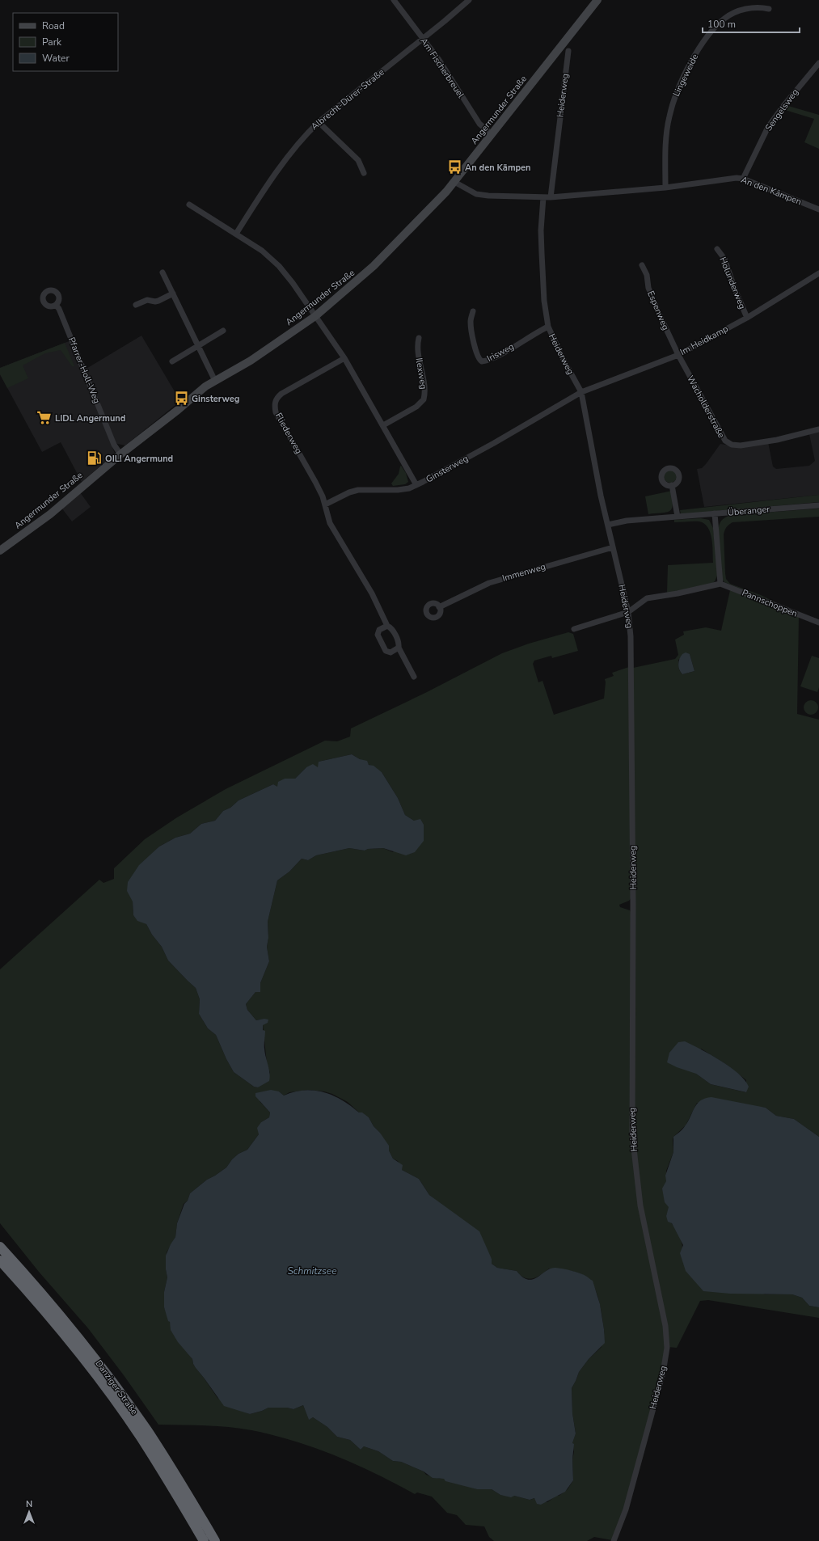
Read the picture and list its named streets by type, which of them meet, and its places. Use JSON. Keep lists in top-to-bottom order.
{
  "streets": {
    "highway": ["Danziger Straße"],
    "main road": ["Angermunder Straße"],
    "street": [
      "Am Fischerbreuel",
      "Lingeweide",
      "Heiderweg",
      "Albrecht-Dürer-Straße",
      "Sengelsweg",
      "An den Kämpen",
      "Holunderweg",
      "Espenweg",
      "Im Heidkamp",
      "Irisweg",
      "Pfarrer-Holl-Weg",
      "Ilexweg",
      "Wacholderstraße",
      "Fliederweg",
      "Ginsterweg",
      "Überanger",
      "Immenweg",
      "Pannschoppen"
    ]
  },
  "crossings": [
    ["Am Fischerbreuel", "Albrecht-Dürer-Straße"],
    ["Am Fischerbreuel", "Angermunder Straße"],
    ["Lingeweide", "An den Kämpen"],
    ["Heiderweg", "An den Kämpen"],
    ["Heiderweg", "Im Heidkamp"],
    ["Heiderweg", "Irisweg"],
    ["Heiderweg", "Ginsterweg"],
    ["Heiderweg", "Überanger"],
    ["Heiderweg", "Immenweg"],
    ["Albrecht-Dürer-Straße", "Ginsterweg"],
    ["Angermunder Straße", "An den Kämpen"],
    ["Angermunder Straße", "Pfarrer-Holl-Weg"],
    ["Angermunder Straße", "Ginsterweg"],
    ["Sengelsweg", "An den Kämpen"],
    ["Holunderweg", "Im Heidkamp"],
    ["Espenweg", "Im Heidkamp"],
    ["Espenweg", "Wacholderstraße"],
    ["Im Heidkamp", "Wacholderstraße"],
    ["Im Heidkamp", "Ginsterweg"],
    ["Ilexweg", "Ginsterweg"],
    ["Fliederweg", "Ginsterweg"]
  ],
  "water": ["Schmitzsee"],
  "places": {
    "bus stop": ["An den Kämpen", "Ginsterweg"],
    "supermarket": ["LIDL Angermund"],
    "fuel station": ["OIL! Angermund"]
  },
  "legend": ["Road", "Park", "Water"],
  "scale_bar": "100 m",
  "north": "top"
}
